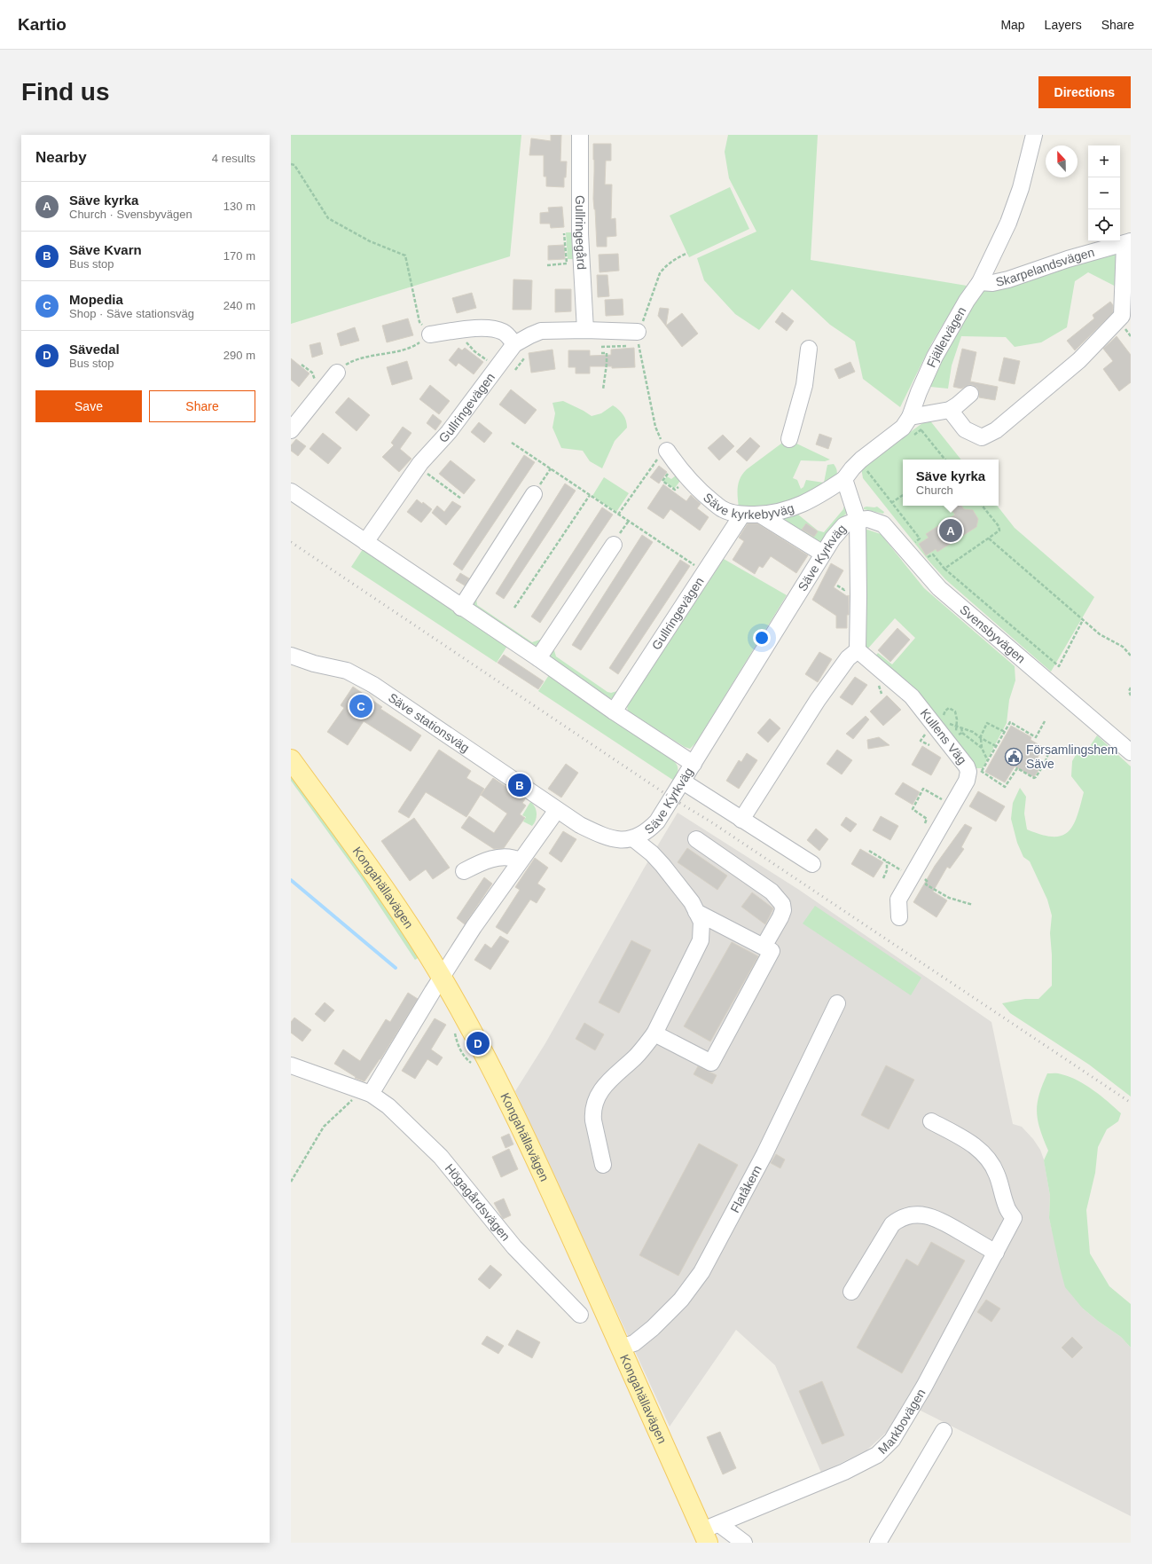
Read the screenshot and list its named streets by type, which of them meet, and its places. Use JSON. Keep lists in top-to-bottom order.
{
  "streets": {
    "main road": ["Kongahällavägen"],
    "street": [
      "Gullringegård",
      "Skarpelandsvägen",
      "Fjälletvägen",
      "Gullringevägen",
      "Säve kyrkebyväg",
      "Säve Kyrkväg",
      "Svensbyvägen",
      "Säve stationsväg",
      "Kullens Väg",
      "Flatåkern",
      "Högagårdsvägen",
      "Markbovägen"
    ]
  },
  "crossings": [
    ["Skarpelandsvägen", "Fjälletvägen"],
    ["Fjälletvägen", "Säve kyrkebyväg"],
    ["Gullringevägen", "Säve kyrkebyväg"],
    ["Säve Kyrkväg", "Svensbyvägen"],
    ["Säve Kyrkväg", "Säve stationsväg"],
    ["Kongahällavägen", "Flatåkern"],
    ["Kongahällavägen", "Markbovägen"]
  ],
  "places": {
    "public building": ["Församlingshem Säve"]
  },
  "north": "top",
  "page": {
    "header": "Kartio",
    "nav": ["Map", "Layers", "Share"],
    "buttons": [
      "Directions",
      ["Save", "Share"]
    ],
    "title": "Find us",
    "heading": ["Nearby", "4 results"],
    "map_buttons": ["+", "−"],
    "list": [
      {
        "mark": "A",
        "name": "Säve kyrka",
        "note": "Church · Svensbyvägen",
        "value": "130 m"
      },
      {
        "mark": "B",
        "name": "Säve Kvarn",
        "note": "Bus stop",
        "value": "170 m"
      },
      {
        "mark": "C",
        "name": "Mopedia",
        "note": "Shop · Säve stationsväg",
        "value": "240 m"
      },
      {
        "mark": "D",
        "name": "Sävedal",
        "note": "Bus stop",
        "value": "290 m"
      }
    ],
    "popup": ["Säve kyrka", "Church"],
    "pins": [
      "A",
      "C",
      "B",
      "D"
    ]
  }
}
